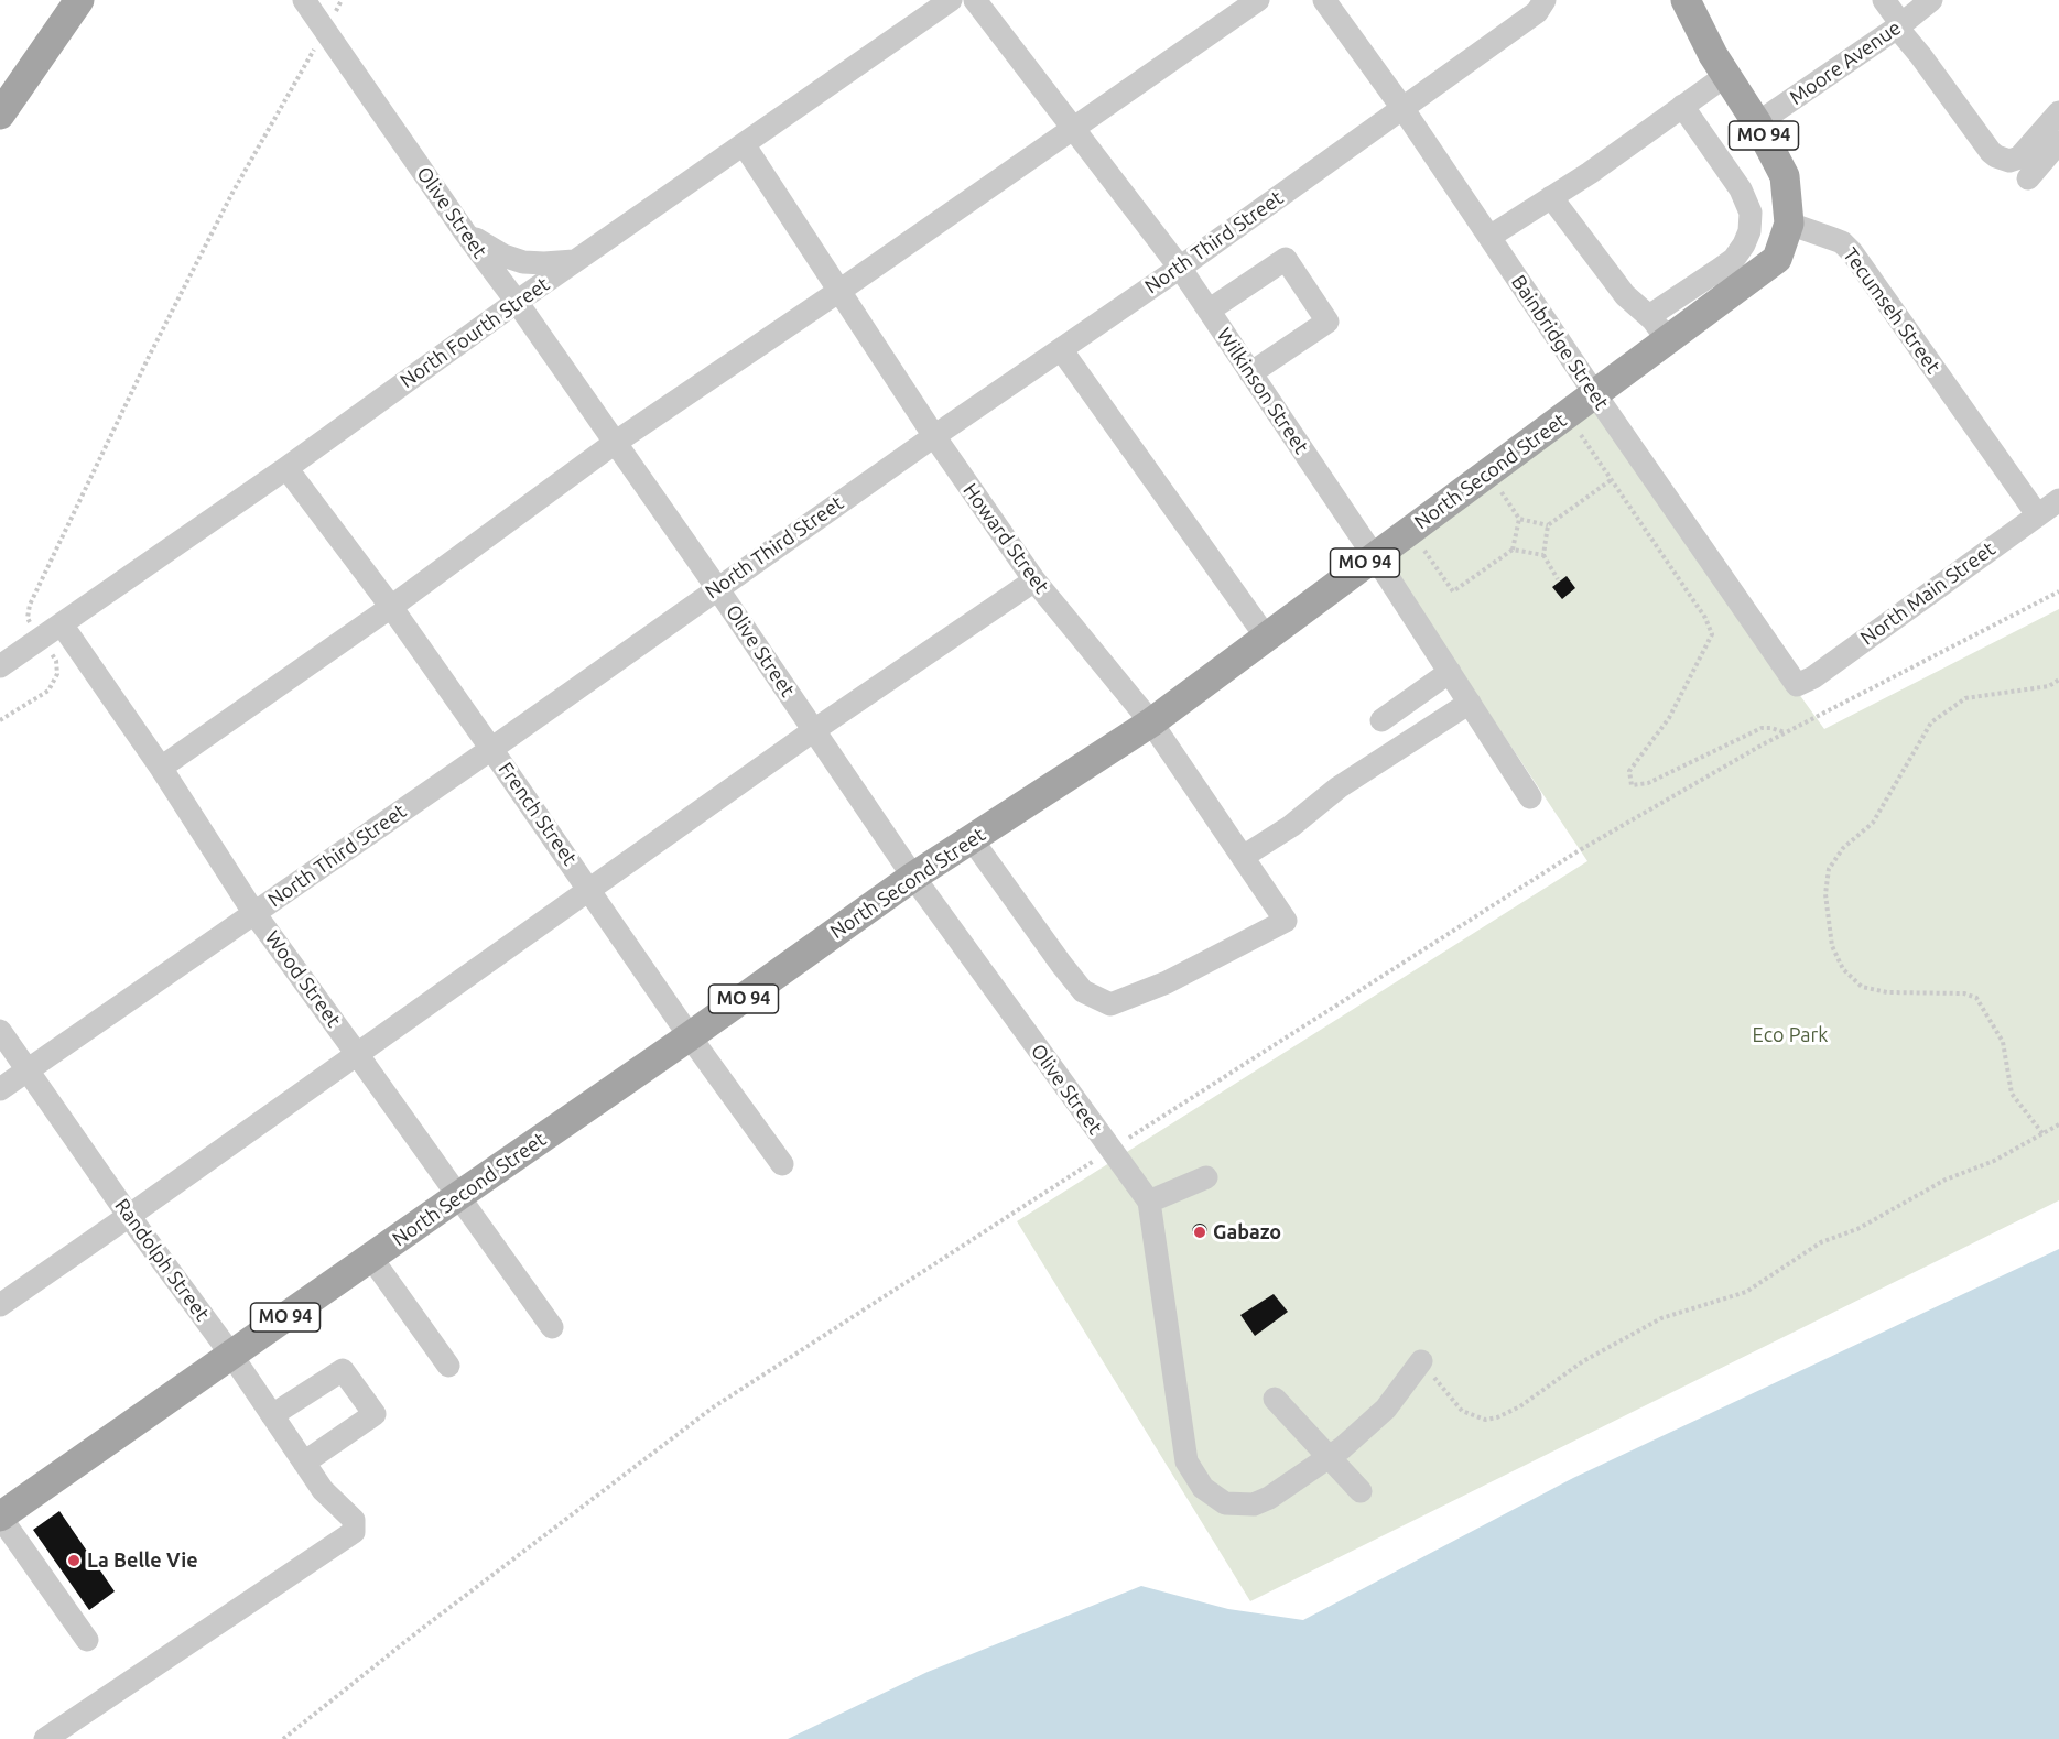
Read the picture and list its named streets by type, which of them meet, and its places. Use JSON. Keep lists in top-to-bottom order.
{
  "streets": {
    "main road": ["MO 94", "North Second Street"],
    "street": [
      "Moore Avenue",
      "Olive Street",
      "North Third Street",
      "Tecumseh Street",
      "North Fourth Street",
      "Bainbridge Street",
      "Wilkinson Street",
      "Howard Street",
      "North Main Street",
      "French Street",
      "Wood Street",
      "Randolph Street"
    ]
  },
  "crossings": [
    ["Moore Avenue", "MO 94"],
    ["MO 94", "Tecumseh Street"],
    ["MO 94", "North Second Street"],
    ["Olive Street", "North Third Street"],
    ["Olive Street", "North Fourth Street"],
    ["Olive Street", "North Second Street"],
    ["North Third Street", "Bainbridge Street"],
    ["North Third Street", "Wilkinson Street"],
    ["North Third Street", "Howard Street"],
    ["North Third Street", "French Street"],
    ["North Third Street", "Wood Street"],
    ["North Third Street", "Randolph Street"],
    ["Tecumseh Street", "North Second Street"],
    ["Tecumseh Street", "North Main Street"],
    ["North Fourth Street", "Howard Street"],
    ["North Fourth Street", "French Street"],
    ["North Fourth Street", "Wood Street"],
    ["Bainbridge Street", "North Second Street"],
    ["Bainbridge Street", "North Main Street"],
    ["Wilkinson Street", "North Second Street"],
    ["North Second Street", "Howard Street"],
    ["North Second Street", "French Street"],
    ["North Second Street", "Wood Street"],
    ["North Second Street", "Randolph Street"]
  ],
  "parks": ["Eco Park"],
  "places": ["Gabazo", "La Belle Vie"]
}
